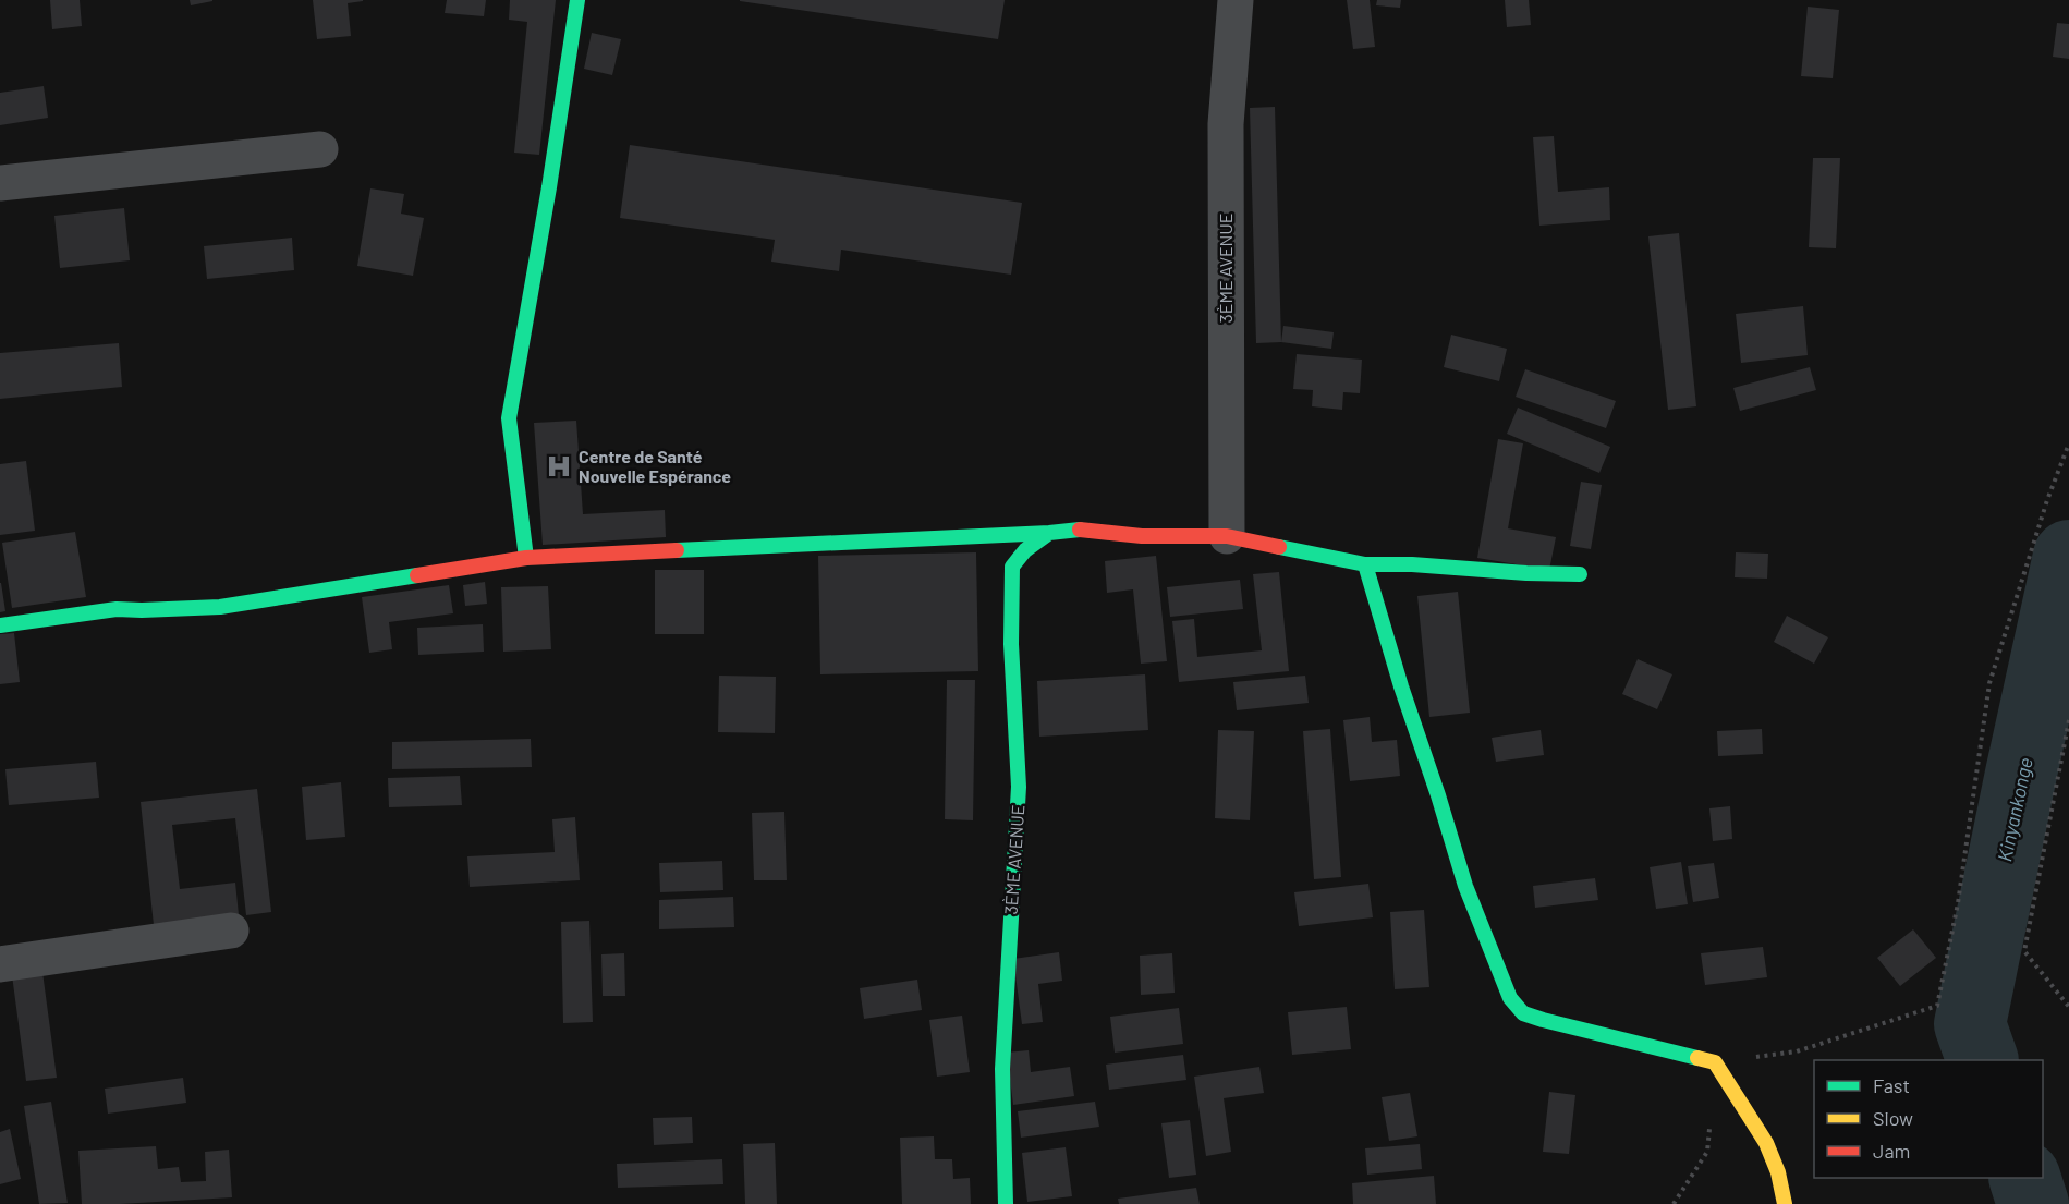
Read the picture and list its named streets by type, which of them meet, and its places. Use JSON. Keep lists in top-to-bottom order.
{
  "streets": {
    "street": ["3ÈME AVENUE"]
  },
  "water": ["Kinyankonge"],
  "places": {
    "hospital": ["Centre de Santé Nouvelle Espérance"]
  },
  "legend": ["Fast", "Slow", "Jam"]
}
